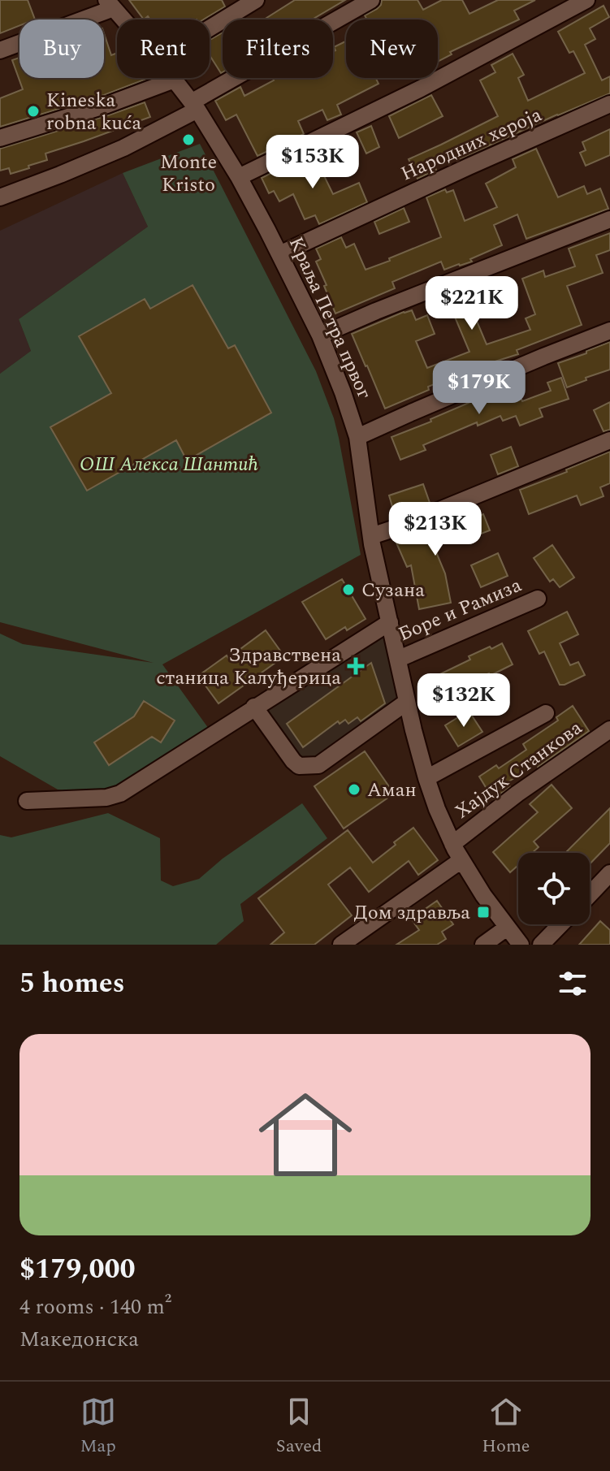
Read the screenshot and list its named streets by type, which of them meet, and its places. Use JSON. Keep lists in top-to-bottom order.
{
  "streets": {
    "street": [
      "Народних хероја",
      "Краља Петра првог",
      "Боре и Рамиза",
      "Хајдук Станкова"
    ]
  },
  "crossings": [
    ["Народних хероја", "Краља Петра првог"],
    ["Краља Петра првог", "Боре и Рамиза"],
    ["Краља Петра првог", "Хајдук Станкова"]
  ],
  "parks": ["ОШ Алекса Шантић"],
  "places": {
    "other": [
      "Kineska robna kuća",
      "Monte Kristo",
      "Сузана",
      "Аман"
    ],
    "health": ["Здравствена станица Калуђерица"],
    "transit": ["Дом здравља"]
  },
  "page": {
    "chip": [
      "Buy",
      "Rent",
      "Filters",
      "New"
    ],
    "price": [
      "$153K",
      "$221K",
      "$179K",
      "$213K",
      "$132K"
    ],
    "heading": "5 homes",
    "list": [
      {
        "name": "$179,000",
        "note": "4 rooms · 140 m² · Македонска"
      }
    ],
    "tabs": ["Map", "Saved", "Home"]
  }
}
